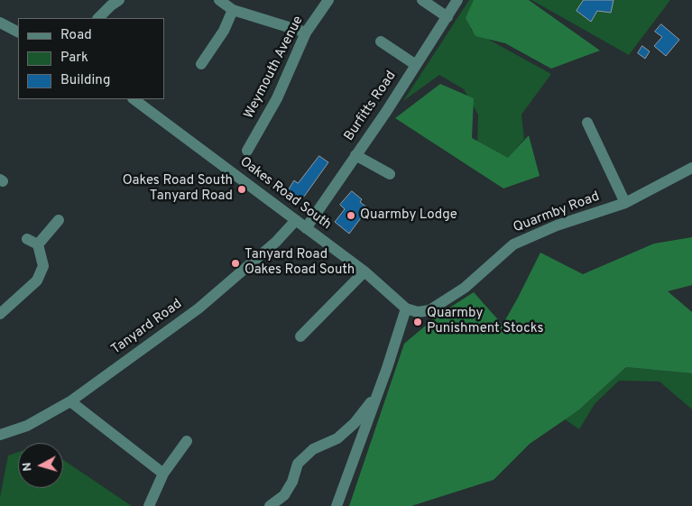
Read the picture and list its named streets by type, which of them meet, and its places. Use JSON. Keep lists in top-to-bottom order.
{
  "streets": {
    "street": [
      "Weymouth Avenue",
      "Burfitts Road",
      "Oakes Road South",
      "Quarmby Road",
      "Tanyard Road"
    ]
  },
  "crossings": [
    ["Burfitts Road", "Oakes Road South"],
    ["Oakes Road South", "Quarmby Road"],
    ["Oakes Road South", "Tanyard Road"]
  ],
  "places": [
    "Oakes Road South Tanyard Road",
    "Quarmby Lodge",
    "Tanyard Road Oakes Road South",
    "Quarmby Punishment Stocks"
  ],
  "legend": ["Road", "Park", "Building"],
  "north": "left"
}
